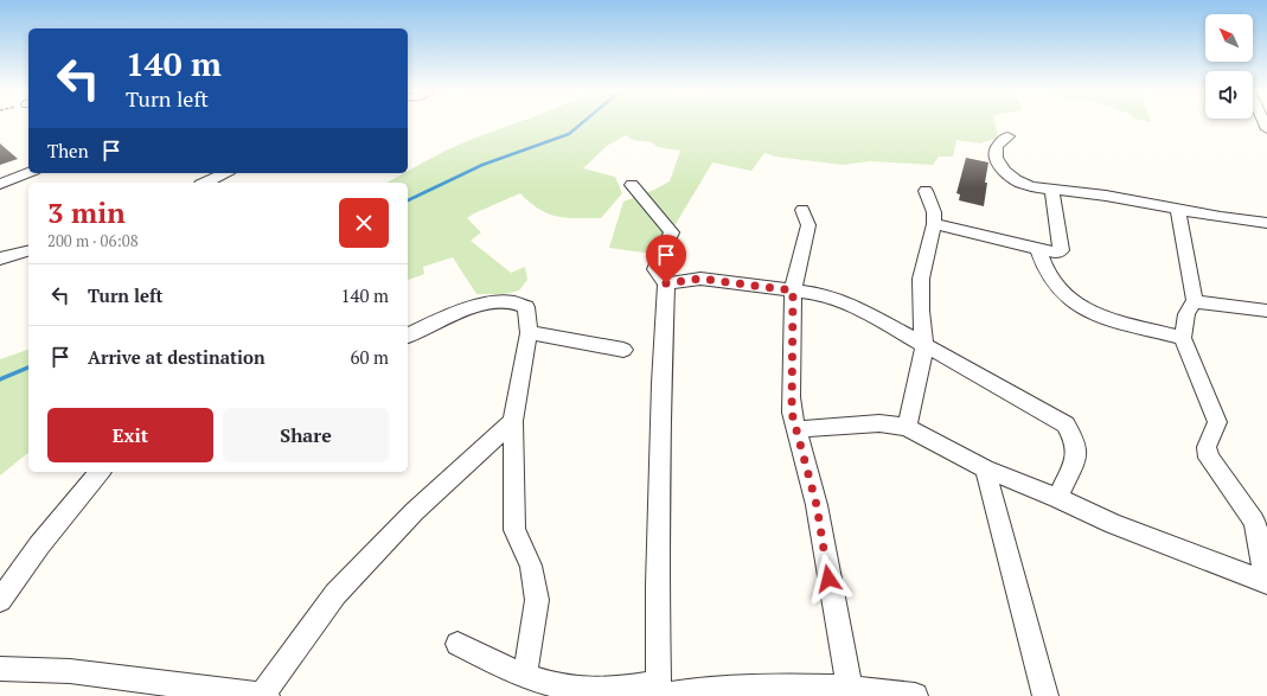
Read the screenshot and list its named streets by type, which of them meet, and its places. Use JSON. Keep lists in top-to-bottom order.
{
  "north": "top left",
  "page": {
    "turn": ["140 m", "Turn left"],
    "then": "Then",
    "heading": ["3 min", "200 m · 06:08"],
    "list": [
      {
        "name": "Turn left",
        "value": "140 m"
      },
      {
        "name": "Arrive at destination",
        "value": "60 m"
      }
    ],
    "buttons": ["Exit", "Share"]
  }
}
